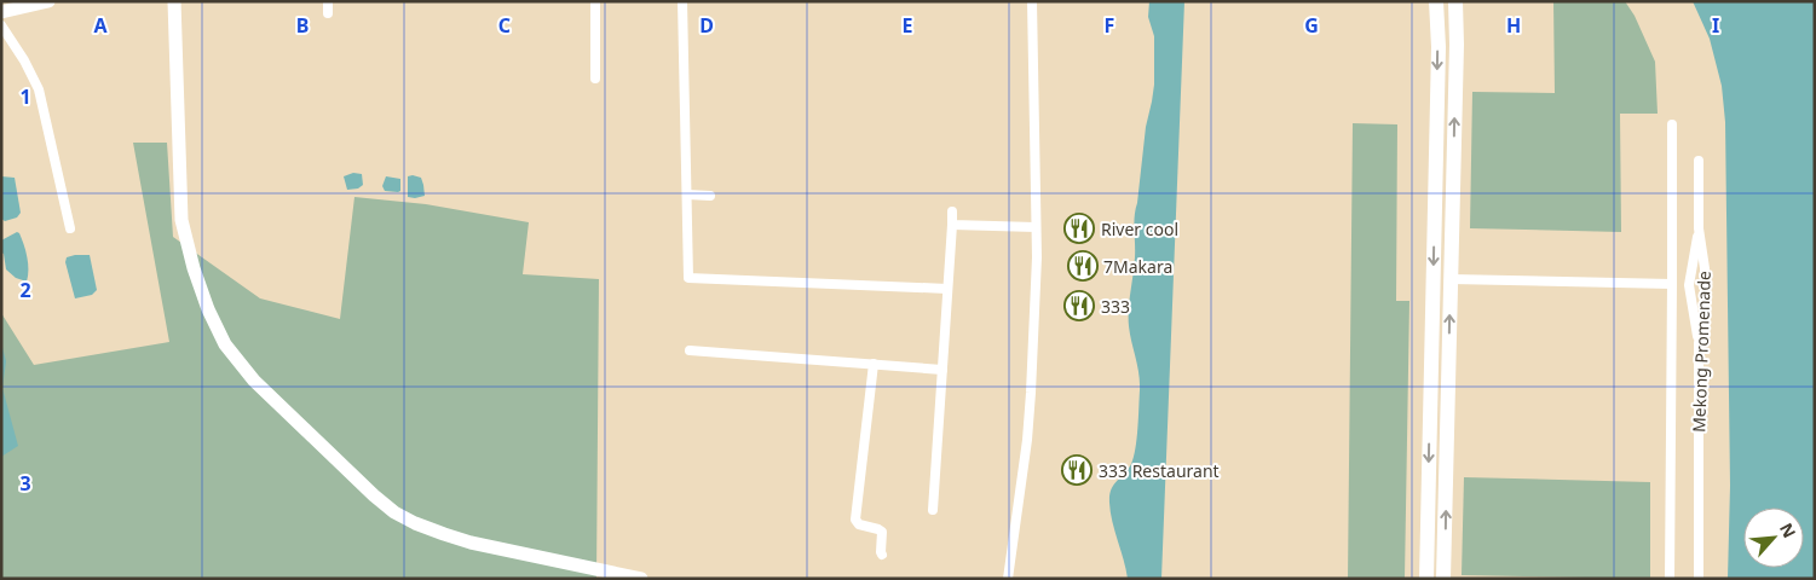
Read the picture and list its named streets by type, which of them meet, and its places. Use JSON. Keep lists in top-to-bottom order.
{
  "streets": {
    "street": ["Mekong Promenade"]
  },
  "places": {
    "restaurant": [
      "River cool",
      "7Makara",
      "333",
      "333 Restaurant"
    ]
  },
  "north": "top right",
  "grid": {
    "columns": [
      "A",
      "B",
      "C",
      "D",
      "E",
      "F",
      "G",
      "H",
      "I"
    ],
    "rows": ["1", "2", "3"]
  }
}
